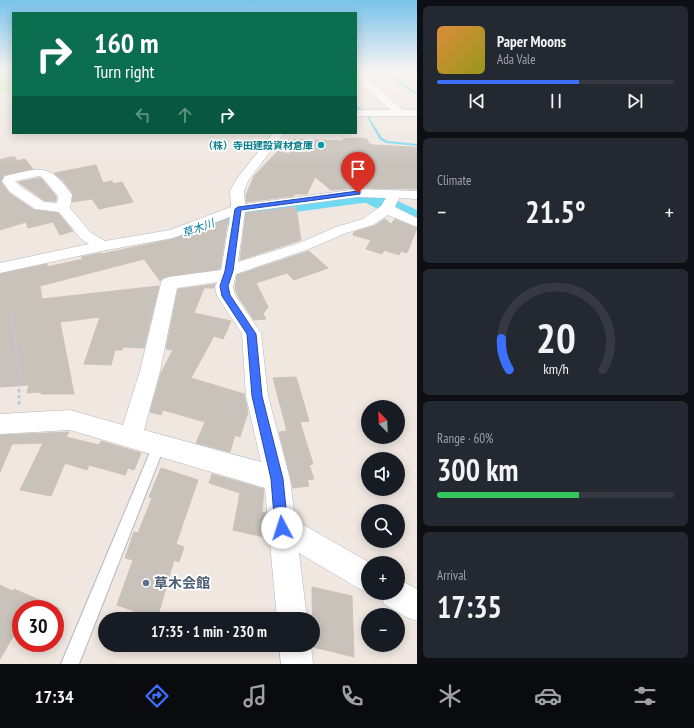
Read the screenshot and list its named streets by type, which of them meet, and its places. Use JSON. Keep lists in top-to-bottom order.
{
  "water": ["草木川"],
  "places": ["（株）寺田建設資材倉庫", "草木会館"],
  "north": "top left",
  "page": {
    "turn": ["160 m", "Turn right"],
    "song": ["Paper Moons", "Ada Vale"],
    "tile": [
      "Climate",
      ["Range · 60%", "300 km"],
      ["Arrival", "17:35"]
    ],
    "heat": ["−", "21.5°", "+"],
    "map_buttons": ["+", "−"],
    "limit": "30",
    "trip": "17:35 · 1 min · 230 m",
    "tabs": "17:34",
    "gauge": ["20", "km/h"]
  }
}
